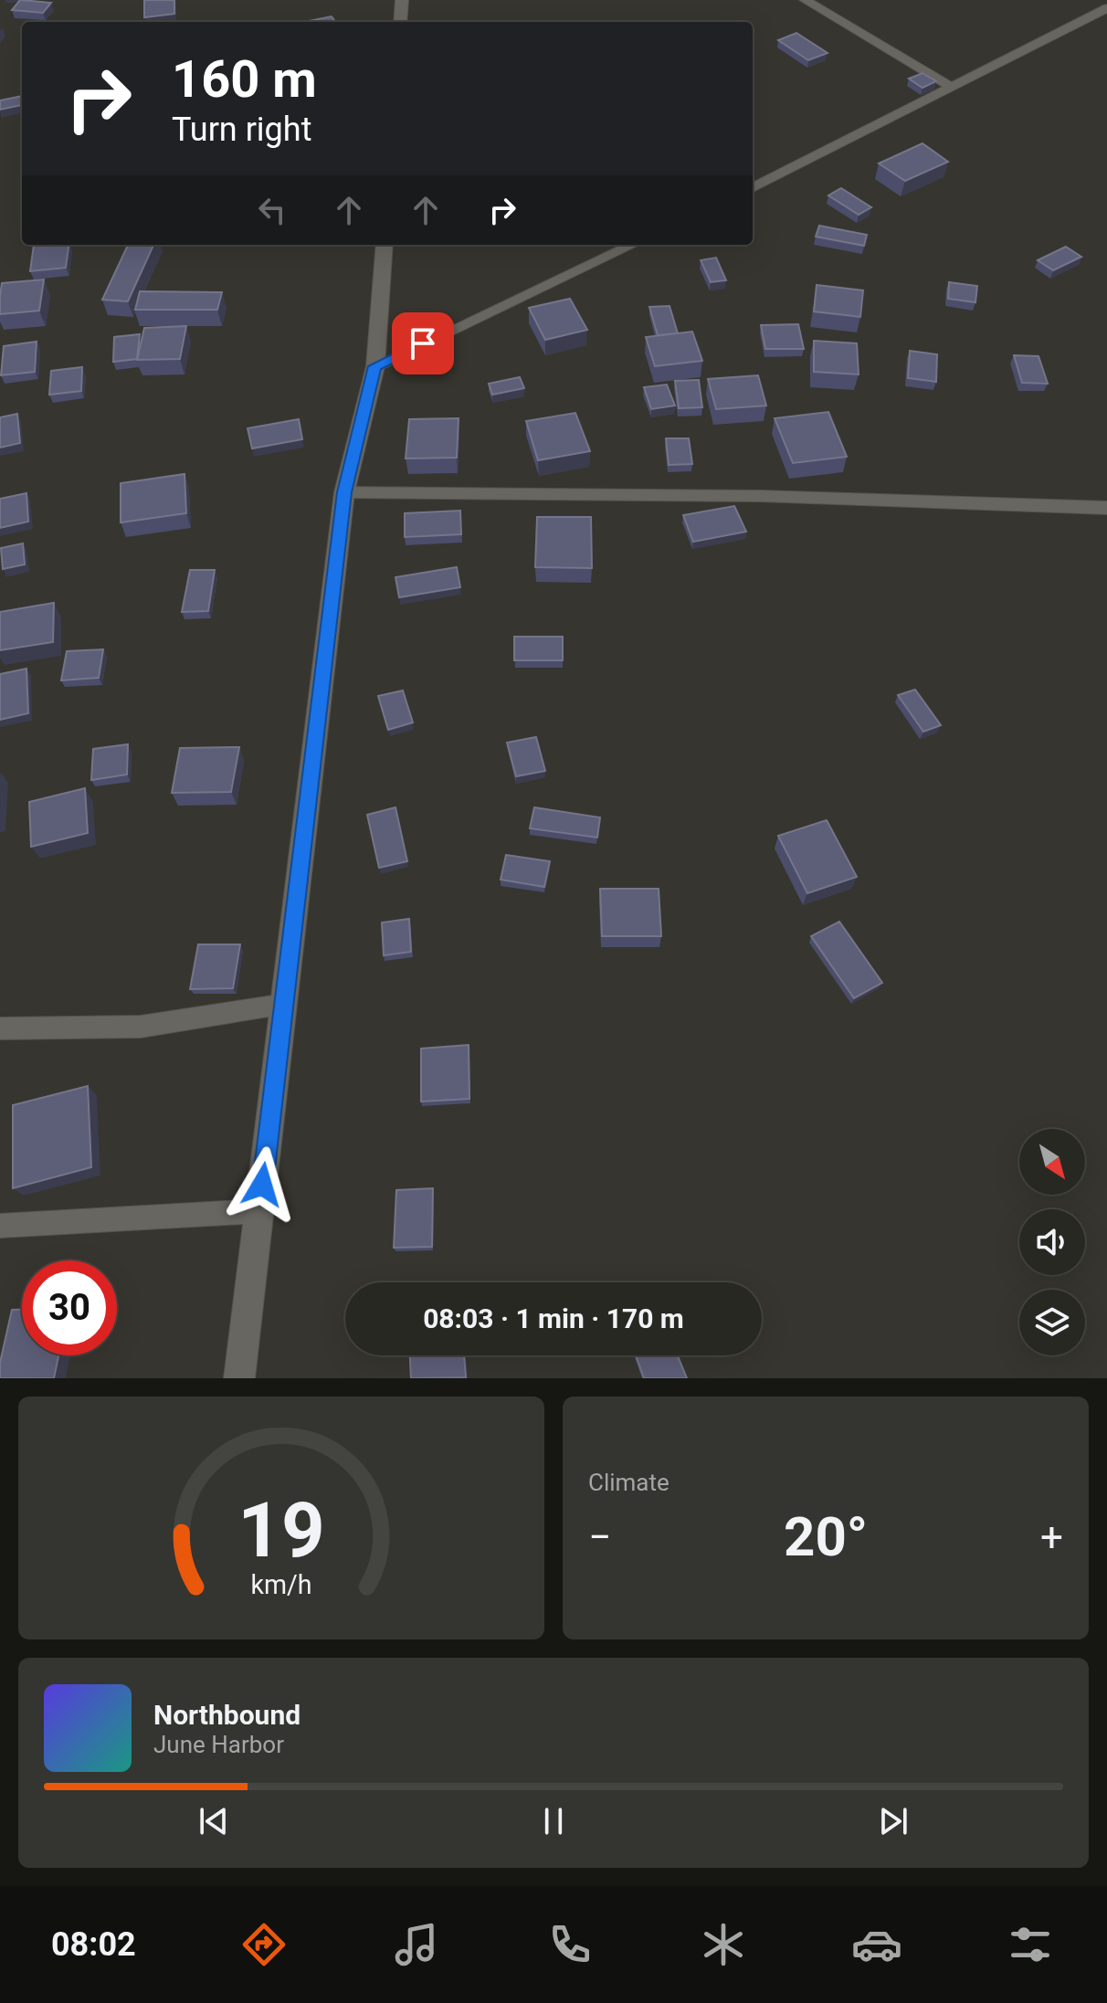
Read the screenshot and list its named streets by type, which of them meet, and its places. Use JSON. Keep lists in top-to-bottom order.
{
  "north": "bottom right",
  "page": {
    "turn": ["160 m", "Turn right"],
    "limit": "30",
    "trip": "08:03 · 1 min · 170 m",
    "tile": "Climate",
    "heat": ["−", "20°", "+"],
    "song": ["Northbound", "June Harbor"],
    "tabs": "08:02",
    "gauge": ["19", "km/h"]
  }
}
